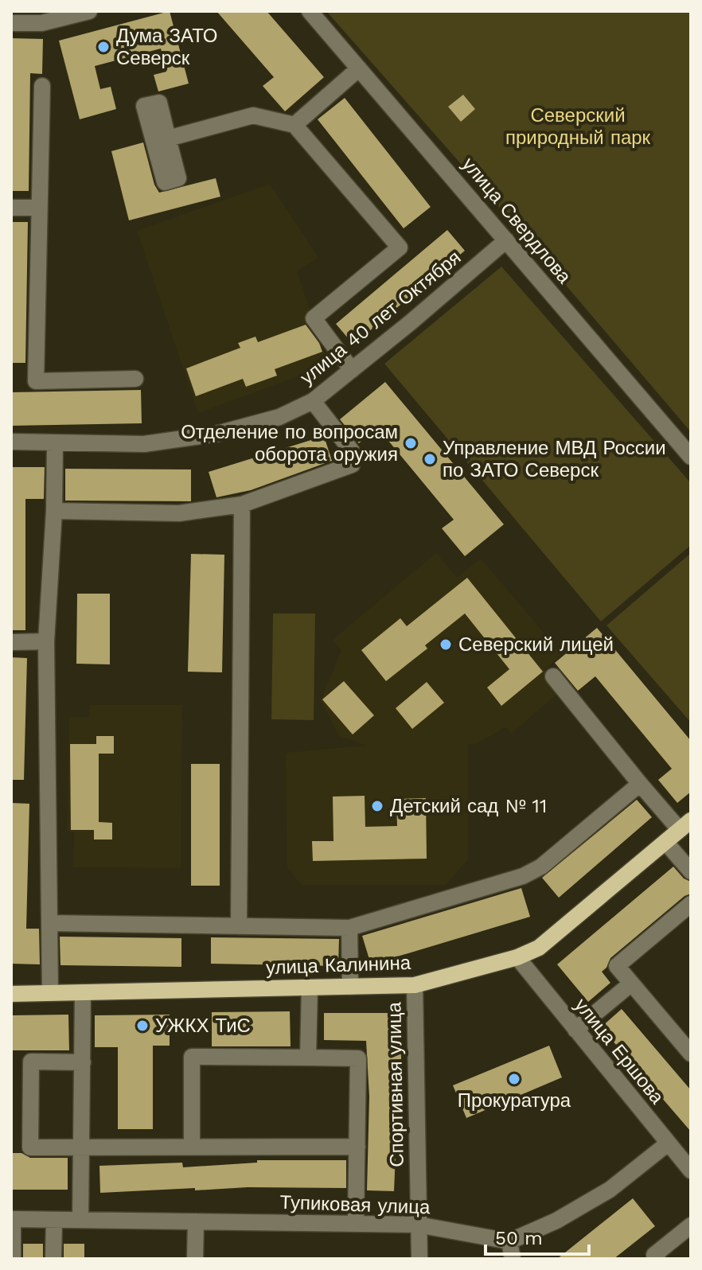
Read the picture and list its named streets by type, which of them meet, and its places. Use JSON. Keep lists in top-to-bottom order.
{
  "streets": {
    "main road": ["улица Калинина"],
    "street": [
      "улица Свердлова",
      "улица 40 лет Октября",
      "улица Ершова",
      "Спортивная улица",
      "Тупиковая улица"
    ]
  },
  "crossings": [
    ["улица Свердлова", "улица 40 лет Октября"],
    ["улица Калинина", "улица Ершова"],
    ["улица Калинина", "Спортивная улица"],
    ["Спортивная улица", "Тупиковая улица"]
  ],
  "parks": ["Северский природный парк"],
  "places": [
    "Дума ЗАТО Северск",
    "Отделение по вопросам оборота оружия",
    "Управление МВД России по ЗАТО Северск",
    "Северский лицей",
    "Детский сад № 11",
    "УЖКХ ТиС",
    "Прокуратура"
  ],
  "scale_bar": "50 m"
}
